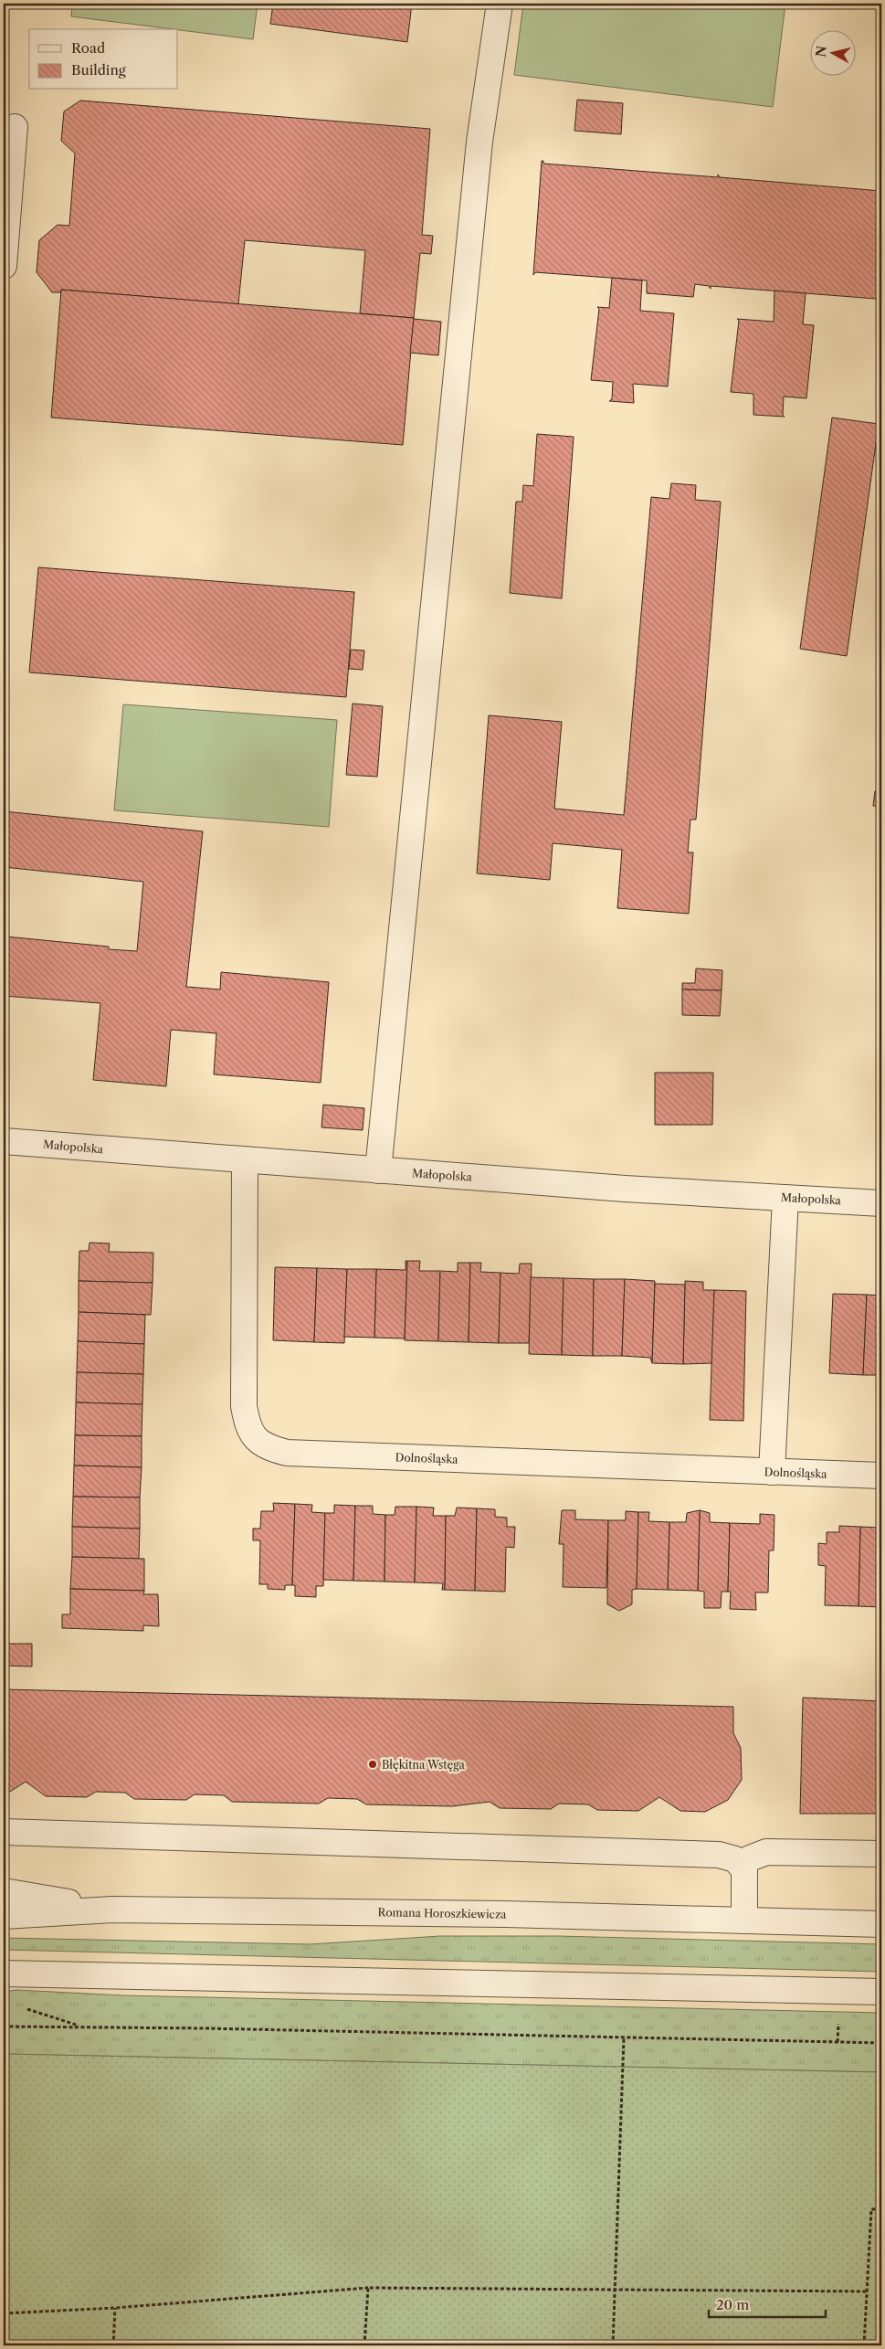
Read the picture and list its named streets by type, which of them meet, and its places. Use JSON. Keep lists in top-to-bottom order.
{
  "streets": {
    "street": ["Małopolska", "Dolnośląska", "Romana Horoszkiewicza"]
  },
  "crossings": [
    ["Małopolska", "Dolnośląska"]
  ],
  "places": ["Błękitna Wstęga"],
  "legend": ["Road", "Building"],
  "scale_bar": "20 m",
  "north": "left"
}
